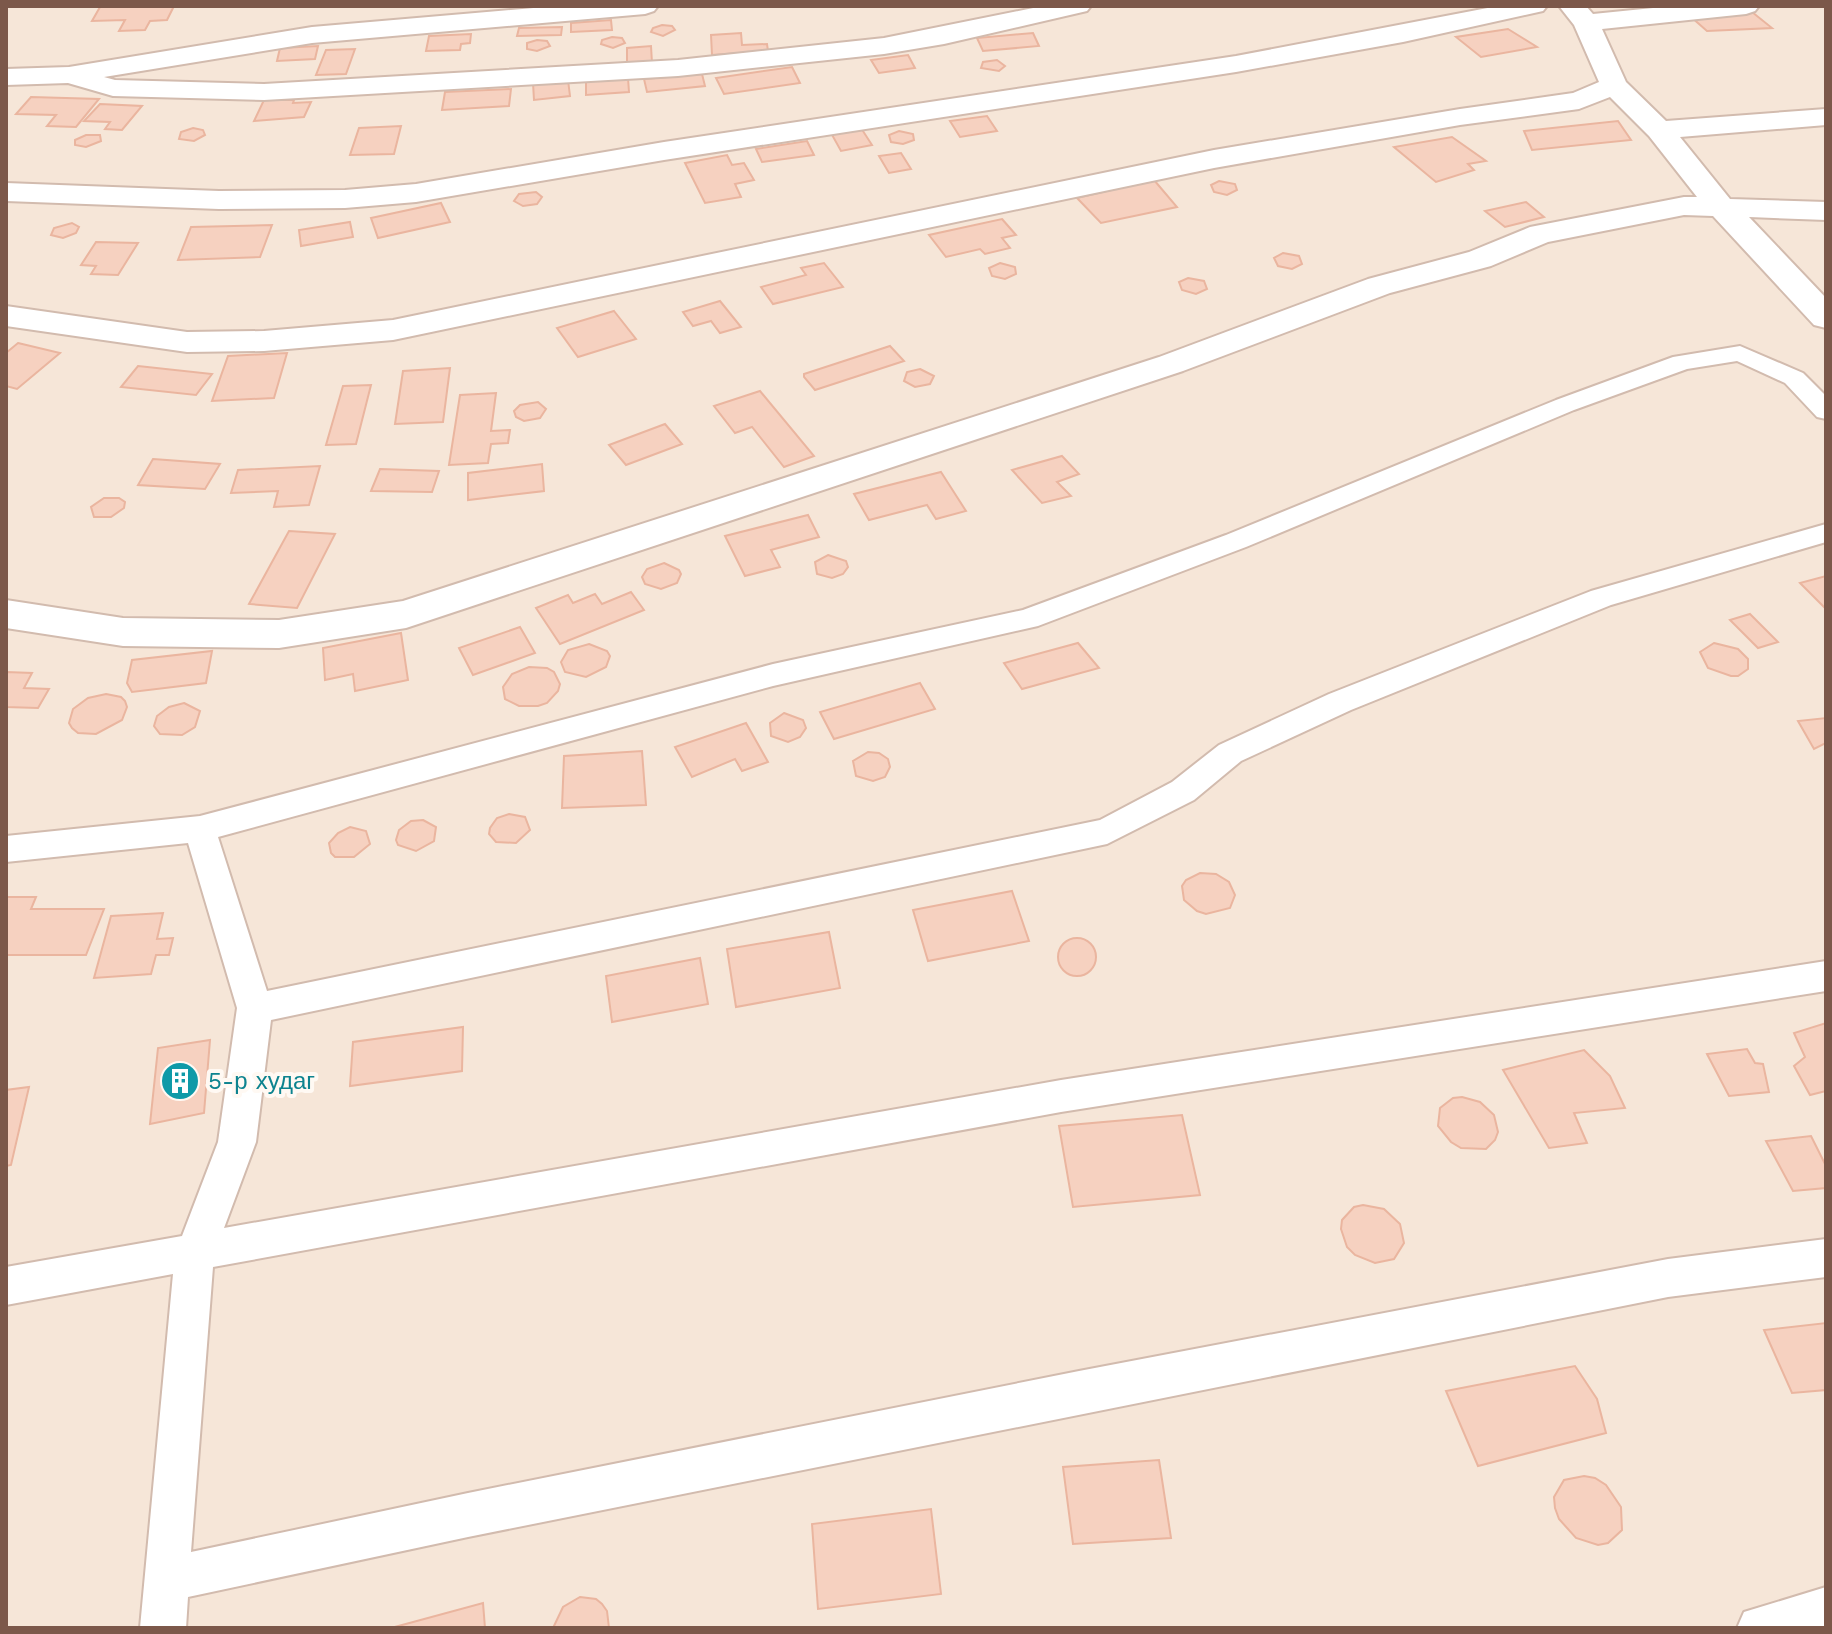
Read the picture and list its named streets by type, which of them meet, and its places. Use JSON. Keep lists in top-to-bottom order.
{
  "places": {
    "building": ["5-р худаг"]
  }
}
